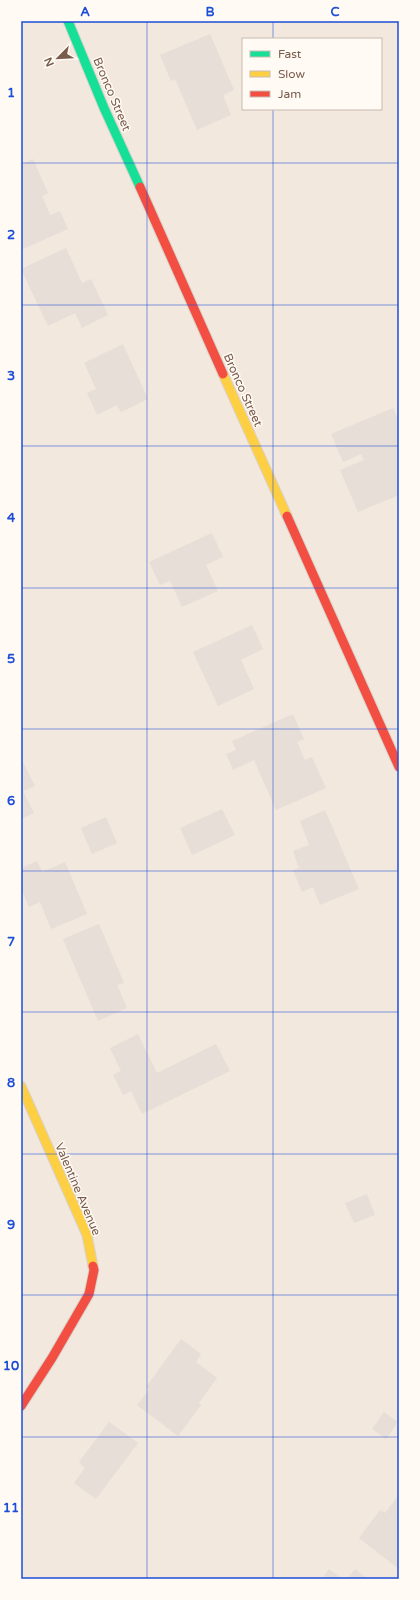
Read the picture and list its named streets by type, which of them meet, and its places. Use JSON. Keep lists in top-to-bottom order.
{
  "streets": {
    "street": ["Bronco Street", "Valentine Avenue"]
  },
  "legend": ["Fast", "Slow", "Jam"],
  "north": "bottom left",
  "grid": {
    "columns": ["A", "B", "C"],
    "rows": [
      "1",
      "2",
      "3",
      "4",
      "5",
      "6",
      "7",
      "8",
      "9",
      "10",
      "11"
    ]
  }
}
